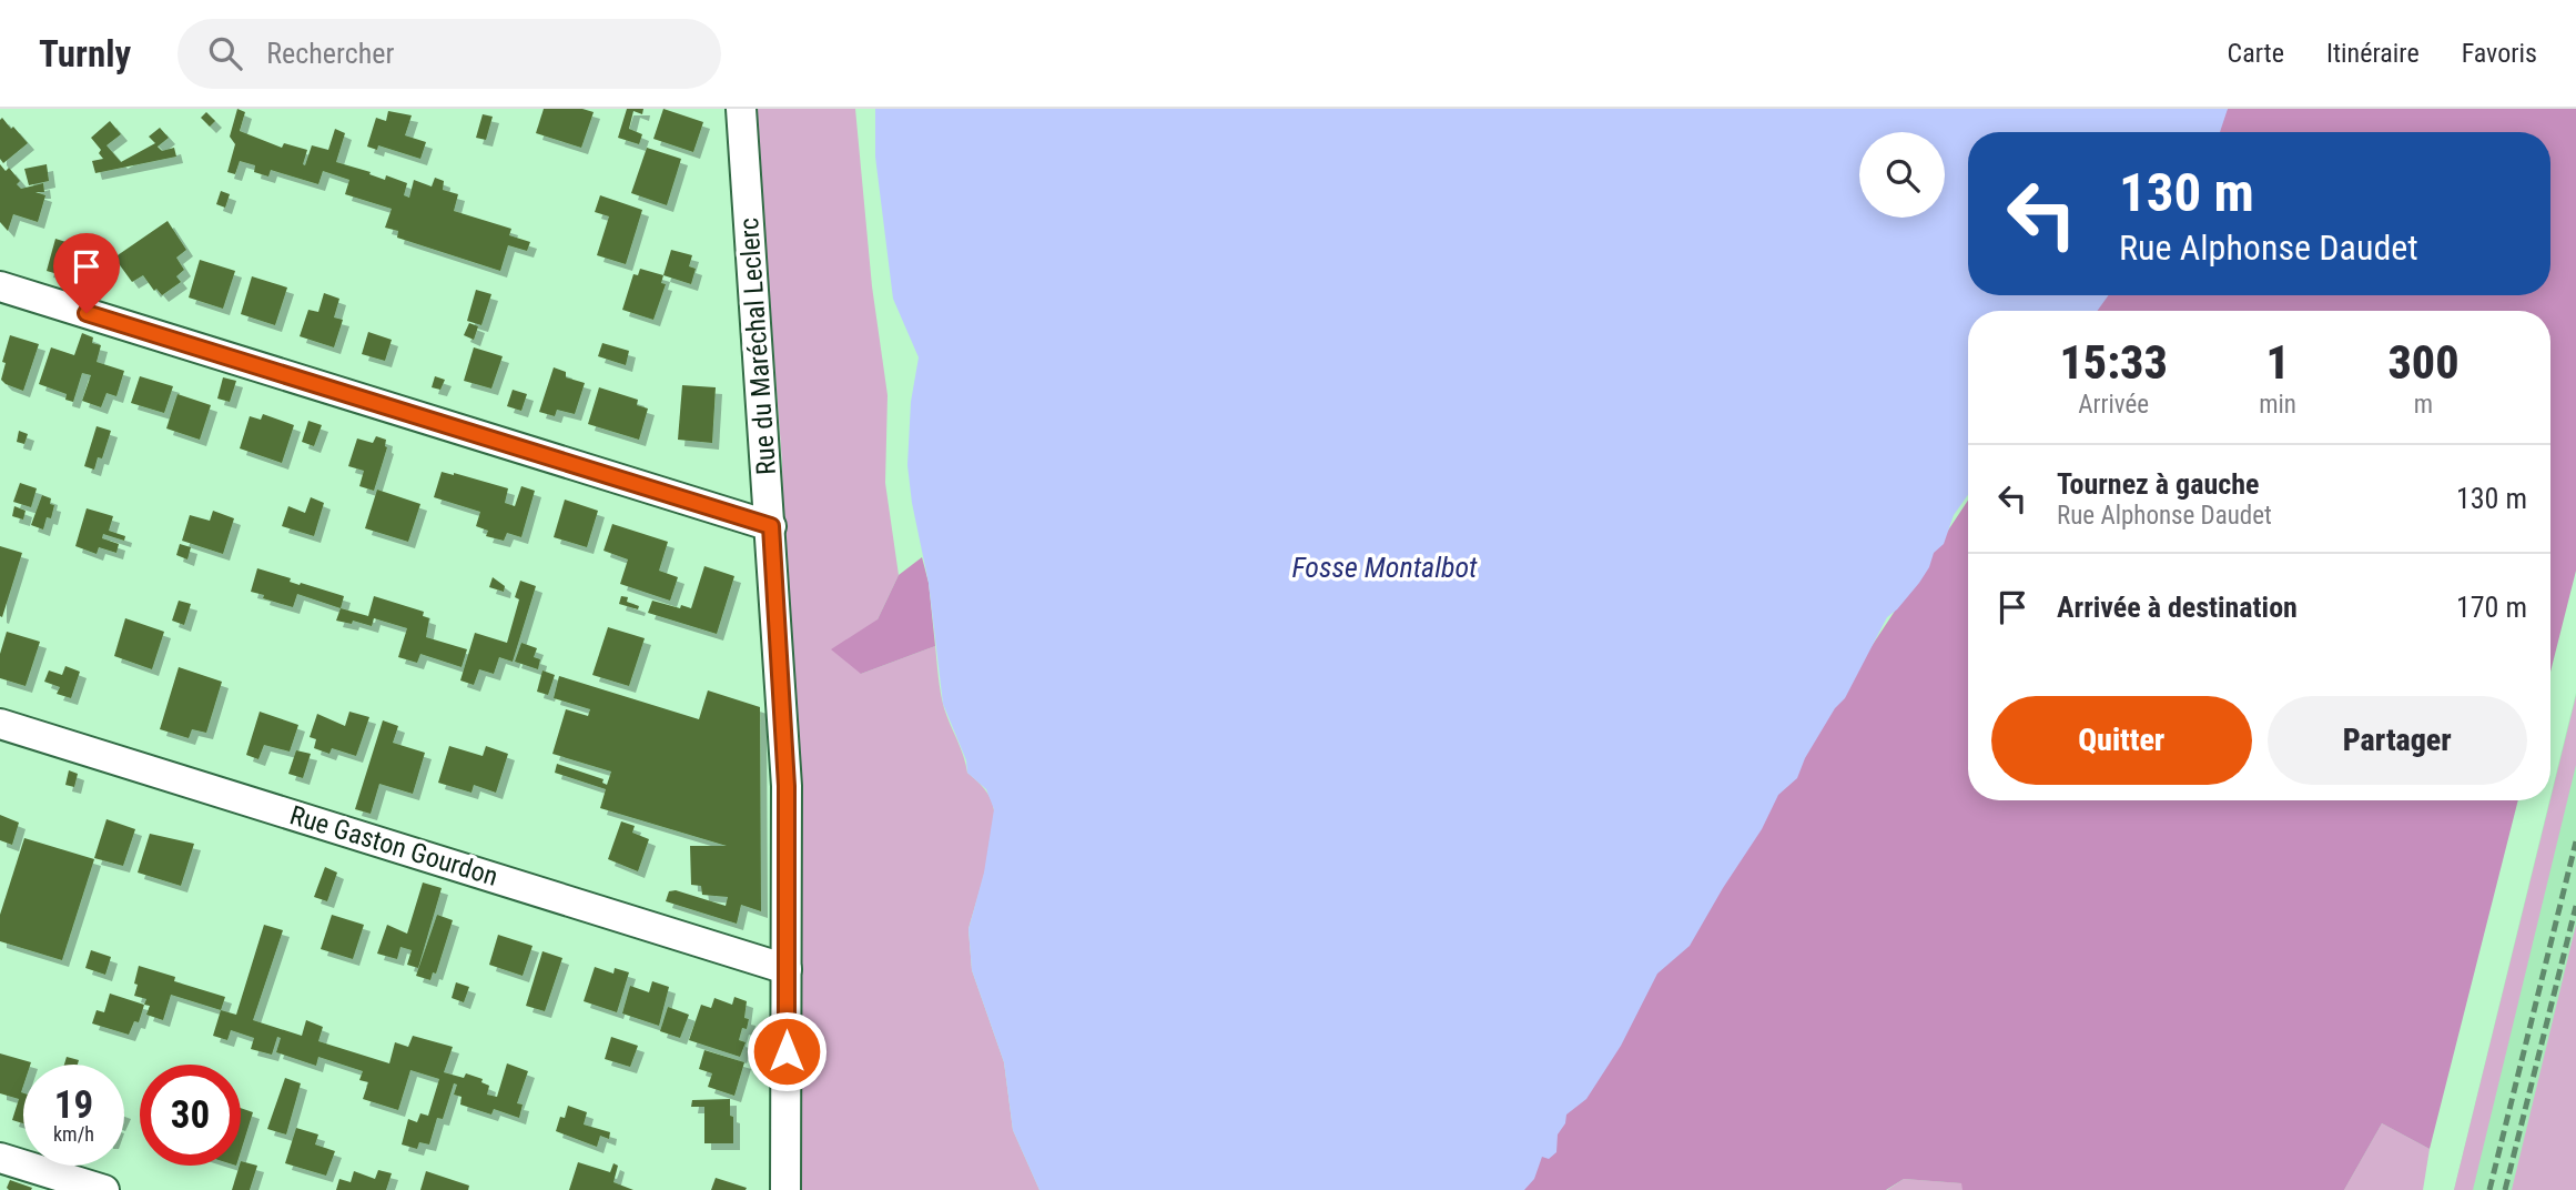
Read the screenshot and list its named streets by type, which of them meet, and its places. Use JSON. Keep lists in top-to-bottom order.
{
  "streets": {
    "street": ["Rue du Maréchal Leclerc", "Rue Gaston Gourdon"]
  },
  "crossings": [
    ["Rue du Maréchal Leclerc", "Rue Gaston Gourdon"]
  ],
  "water": ["Fosse Montalbot"],
  "page": {
    "header": "Turnly",
    "search": "Rechercher",
    "nav": ["Carte", "Itinéraire", "Favoris"],
    "turn": ["130 m", "Rue Alphonse Daudet"],
    "eta": [
      "15:33",
      "Arrivée",
      "1",
      "min",
      "300",
      "m"
    ],
    "list": [
      {
        "name": "Tournez à gauche",
        "note": "Rue Alphonse Daudet",
        "value": "130 m"
      },
      {
        "name": "Arrivée à destination",
        "value": "170 m"
      }
    ],
    "buttons": ["Quitter", "Partager"],
    "speed": "19 km/h",
    "limit": "30"
  }
}
